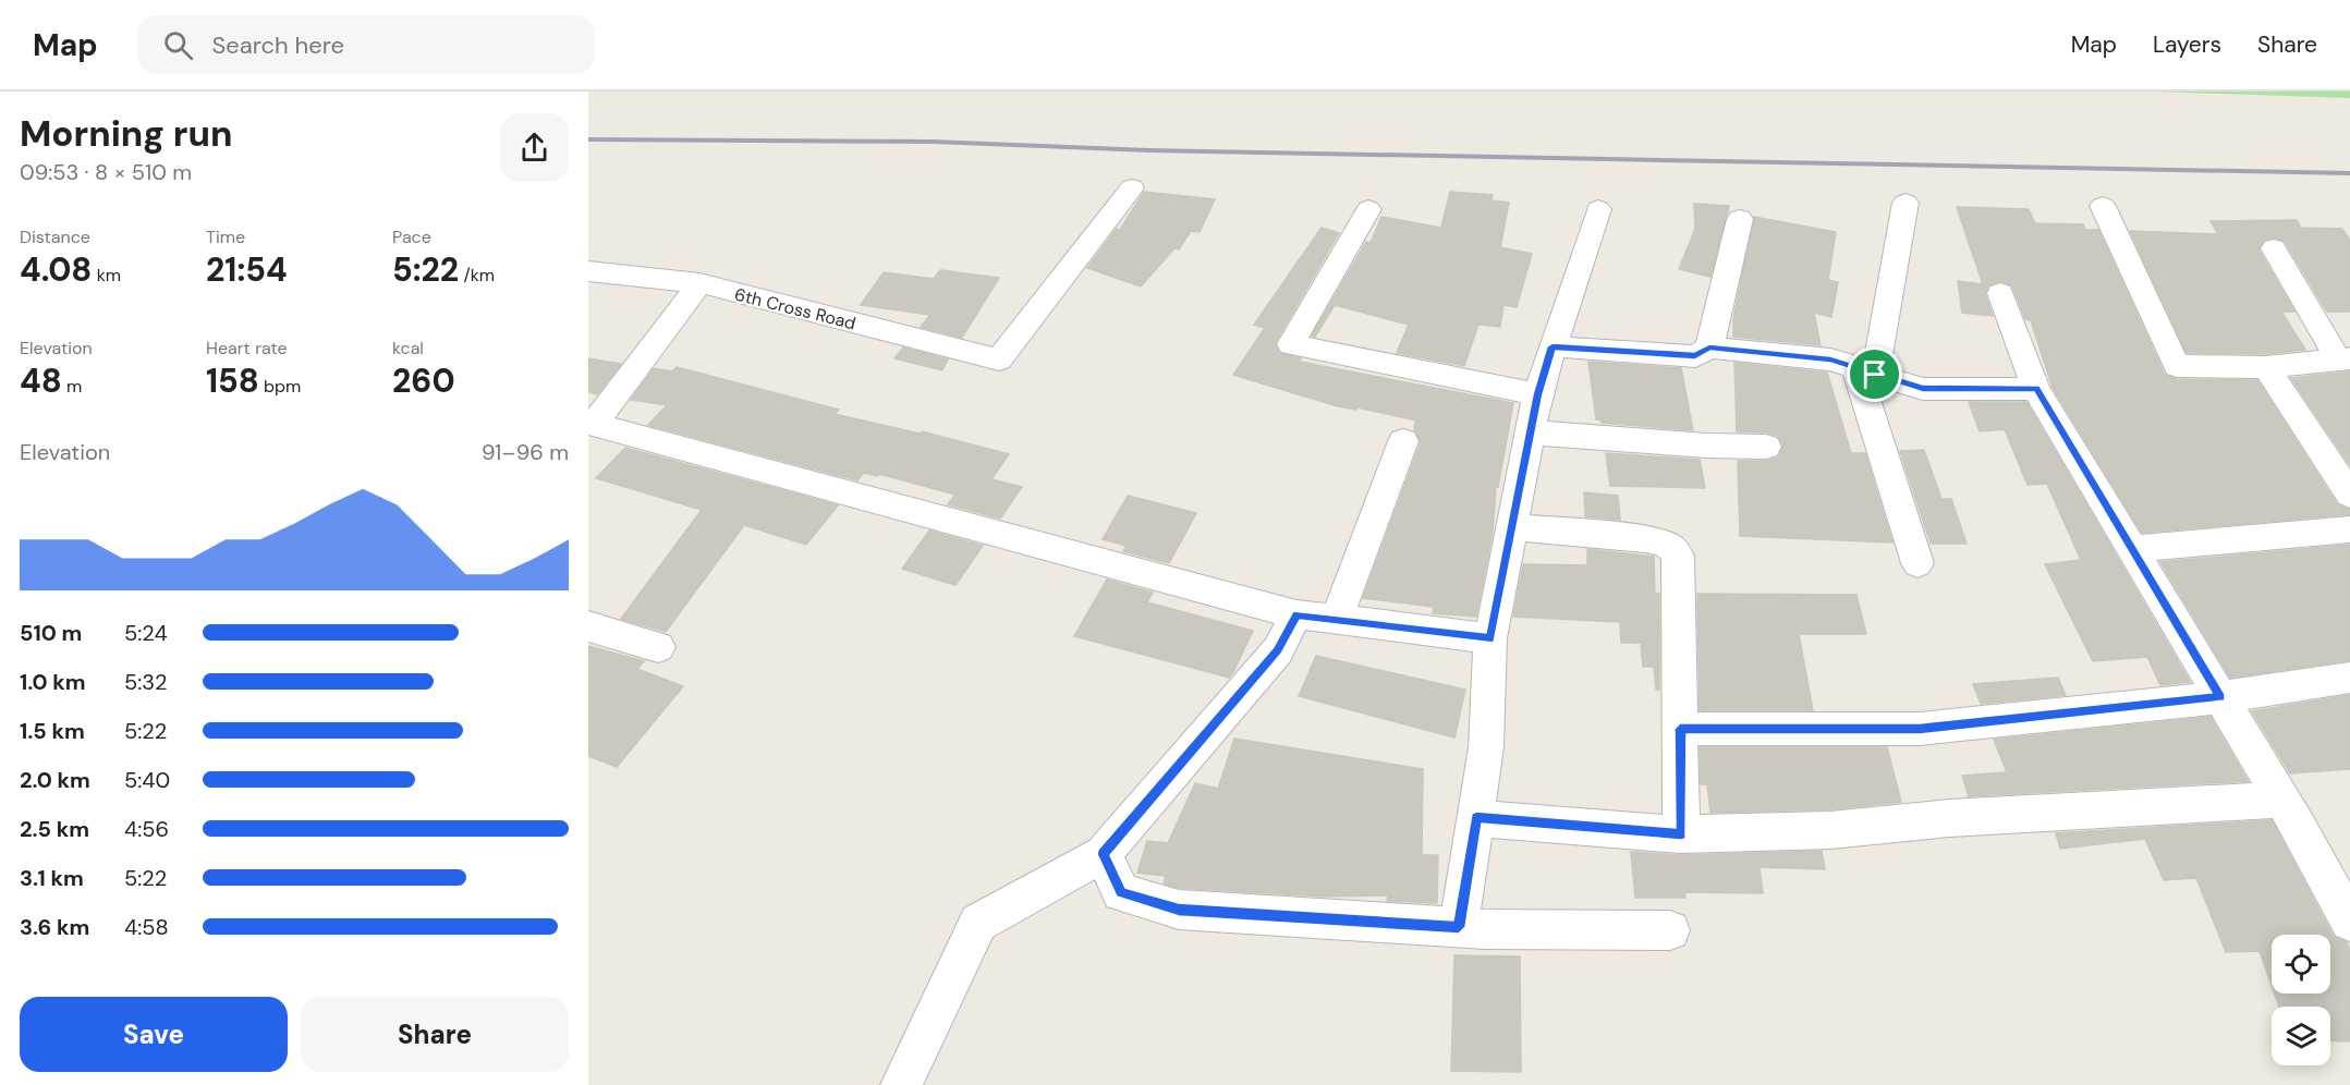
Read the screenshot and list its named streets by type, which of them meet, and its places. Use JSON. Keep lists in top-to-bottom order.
{
  "streets": {
    "street": ["6th Cross Road"]
  },
  "page": {
    "header": "Map",
    "search": "Search here",
    "nav": ["Map", "Layers", "Share"],
    "heading": ["Morning run", "09:53 · 8 × 510 m"],
    "stats": [
      ["Distance", "4.08 km"],
      ["Time", "21:54"],
      ["Pace", "5:22 /km"],
      ["Elevation", "48 m"],
      ["Heart rate", "158 bpm"],
      ["kcal", "260"]
    ],
    "chart": ["Elevation", "91–96 m"],
    "list": [
      {
        "name": "510 m",
        "note": "5:24"
      },
      {
        "name": "1.0 km",
        "note": "5:32"
      },
      {
        "name": "1.5 km",
        "note": "5:22"
      },
      {
        "name": "2.0 km",
        "note": "5:40"
      },
      {
        "name": "2.5 km",
        "note": "4:56"
      },
      {
        "name": "3.1 km",
        "note": "5:22"
      },
      {
        "name": "3.6 km",
        "note": "4:58"
      }
    ],
    "buttons": ["Save", "Share"]
  }
}
